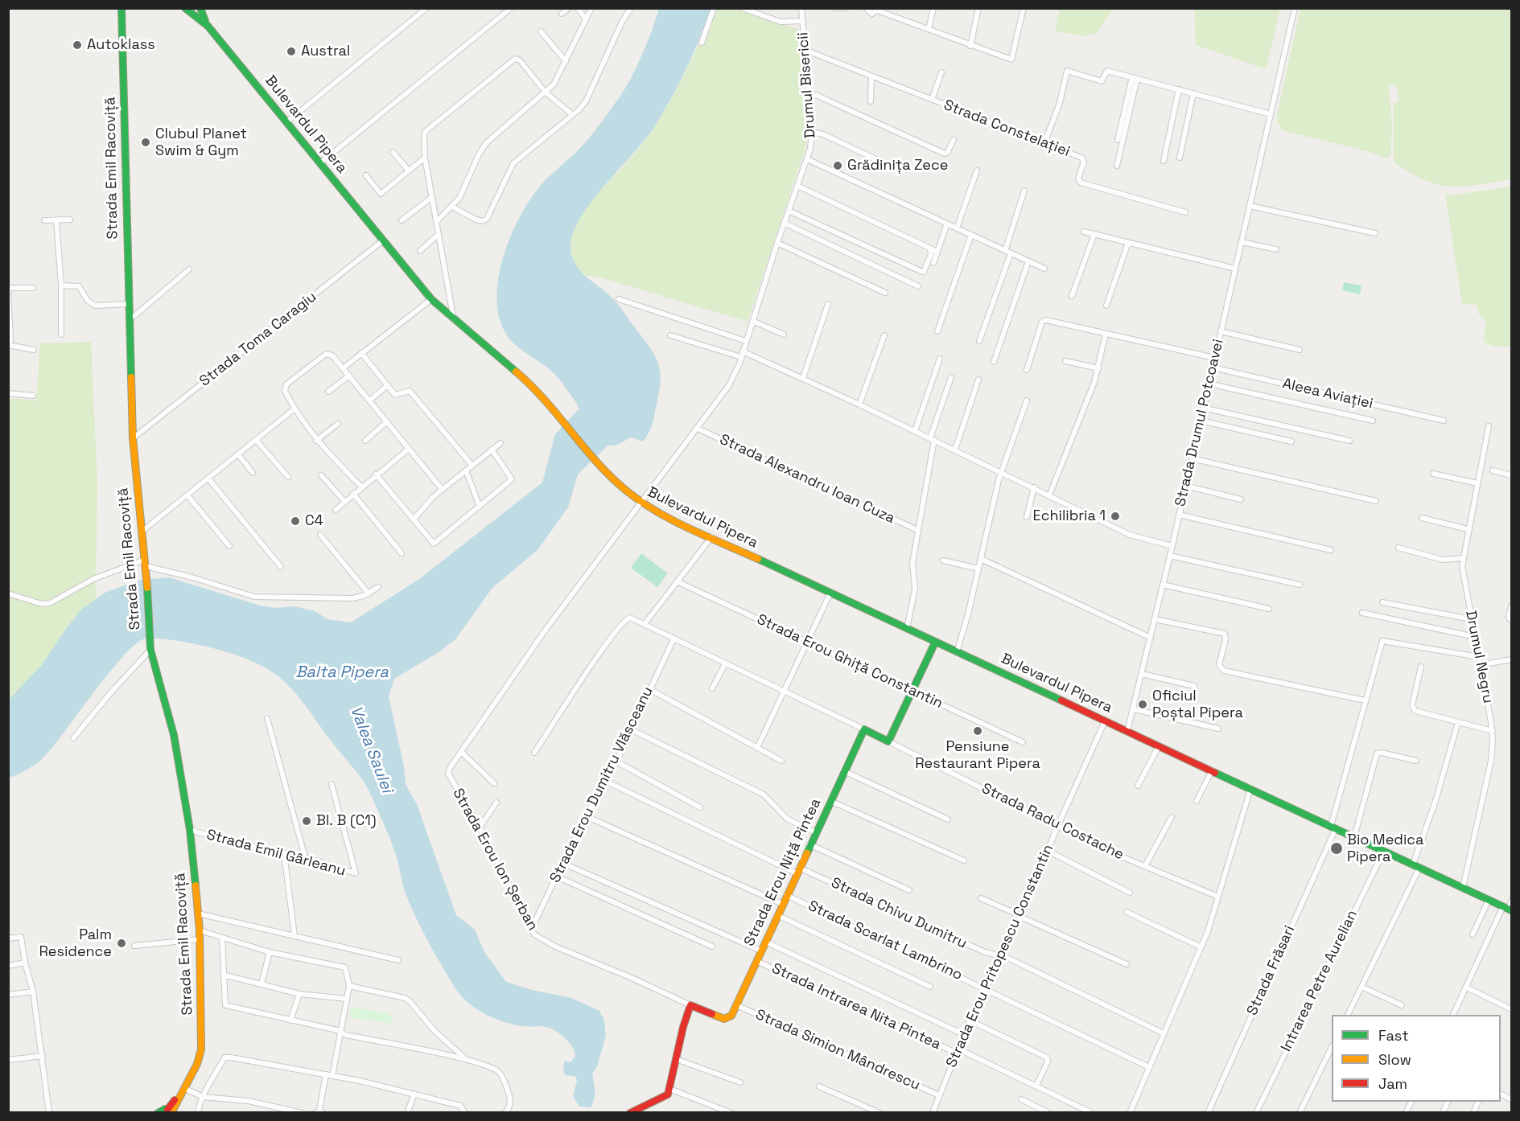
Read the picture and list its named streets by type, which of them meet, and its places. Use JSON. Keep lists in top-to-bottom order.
{
  "streets": {
    "street": [
      "Drumul Bisericii",
      "Bulevardul Pipera",
      "Strada Constelației",
      "Strada Emil Racoviță",
      "Strada Toma Caragiu",
      "Aleea Aviației",
      "Strada Drumul Potcoavei",
      "Strada Alexandru Ioan Cuza",
      "Drumul Negru",
      "Strada Erou Ghiță Constantin",
      "Strada Erou Dumitru Vlăsceanu",
      "Strada Radu Costache",
      "Strada Emil Gârleanu",
      "Strada Erou Ion Șerban",
      "Strada Erou Niță Pintea",
      "Strada Chivu Dumitru",
      "Strada Scarlat Lambrino",
      "Strada Erou Pritopescu Constantin",
      "Strada Frăsari",
      "Intrarea Petre Aurelian",
      "Strada Intrarea Nita Pintea",
      "Strada Simion Mândrescu"
    ]
  },
  "crossings": [
    ["Drumul Bisericii", "Bulevardul Pipera"],
    ["Drumul Bisericii", "Strada Constelației"],
    ["Drumul Bisericii", "Strada Alexandru Ioan Cuza"],
    ["Drumul Bisericii", "Strada Erou Ion Șerban"],
    ["Bulevardul Pipera", "Strada Toma Caragiu"],
    ["Bulevardul Pipera", "Strada Drumul Potcoavei"],
    ["Bulevardul Pipera", "Drumul Negru"],
    ["Bulevardul Pipera", "Strada Erou Ion Șerban"],
    ["Bulevardul Pipera", "Strada Erou Pritopescu Constantin"],
    ["Bulevardul Pipera", "Strada Frăsari"],
    ["Bulevardul Pipera", "Intrarea Petre Aurelian"],
    ["Strada Emil Racoviță", "Strada Toma Caragiu"],
    ["Strada Emil Racoviță", "Strada Emil Gârleanu"],
    ["Aleea Aviației", "Strada Drumul Potcoavei"],
    ["Drumul Negru", "Strada Frăsari"],
    ["Strada Erou Dumitru Vlăsceanu", "Strada Erou Ion Șerban"],
    ["Strada Erou Dumitru Vlăsceanu", "Strada Chivu Dumitru"],
    ["Strada Radu Costache", "Strada Erou Pritopescu Constantin"],
    ["Strada Erou Niță Pintea", "Strada Chivu Dumitru"],
    ["Strada Erou Niță Pintea", "Strada Scarlat Lambrino"],
    ["Strada Erou Niță Pintea", "Strada Intrarea Nita Pintea"],
    ["Strada Erou Niță Pintea", "Strada Simion Mândrescu"],
    ["Strada Chivu Dumitru", "Strada Erou Pritopescu Constantin"],
    ["Strada Scarlat Lambrino", "Strada Erou Pritopescu Constantin"],
    ["Strada Erou Pritopescu Constantin", "Strada Intrarea Nita Pintea"],
    ["Strada Erou Pritopescu Constantin", "Strada Simion Mândrescu"]
  ],
  "water": ["Balta Pipera", "Valea Saulei"],
  "places": [
    "Autoklass",
    "Austral",
    "Clubul Planet Swim & Gym",
    "Grădinița Zece",
    "Echilibria 1",
    "C4",
    "Oficiul Poștal Pipera",
    "Pensiune Restaurant Pipera",
    "Bl. B (C1)",
    "Bio Medica Pipera",
    "Palm Residence"
  ],
  "legend": ["Fast", "Slow", "Jam"]
}
